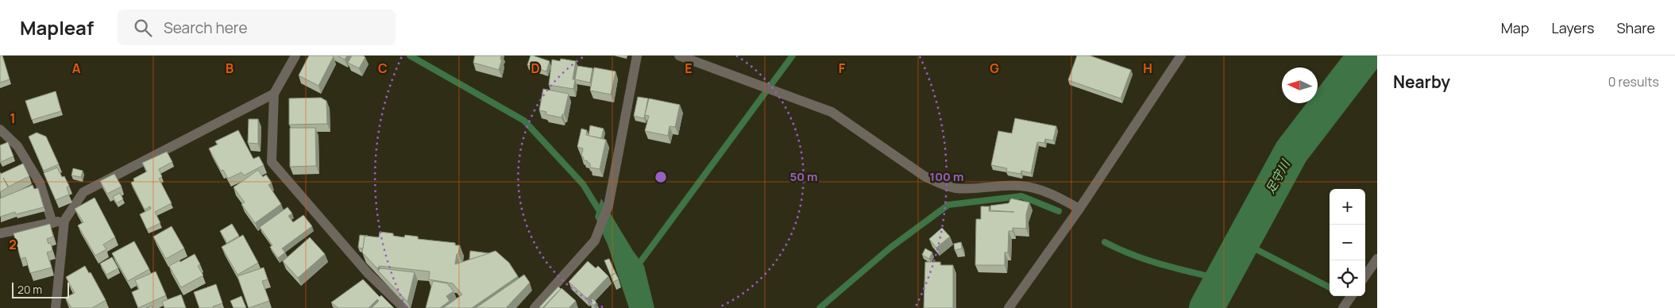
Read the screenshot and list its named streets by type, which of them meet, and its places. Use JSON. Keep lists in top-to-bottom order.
{
  "water": ["足守川"],
  "scale_bar": "20 m",
  "north": "left",
  "page": {
    "header": "Mapleaf",
    "search": "Search here",
    "nav": ["Map", "Layers", "Share"],
    "heading": ["Nearby", "0 results"],
    "map_buttons": ["+", "−"],
    "scale": "20 m"
  },
  "grid": {
    "columns": [
      "A",
      "B",
      "C",
      "D",
      "E",
      "F",
      "G",
      "H"
    ],
    "rows": ["1", "2"]
  },
  "rings": ["50 m", "100 m"]
}
